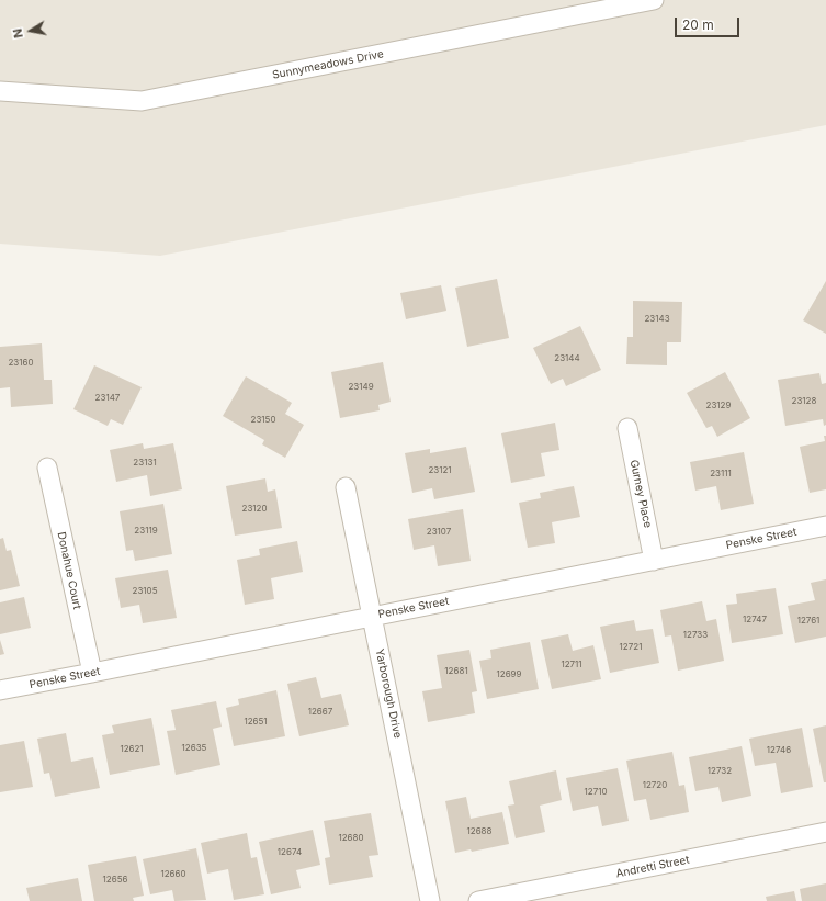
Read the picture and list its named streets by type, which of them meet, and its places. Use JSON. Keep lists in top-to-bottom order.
{
  "streets": {
    "street": [
      "Sunnymeadows Drive",
      "Gurney Place",
      "Penske Street",
      "Donahue Court",
      "Yarborough Drive",
      "Andretti Street"
    ]
  },
  "crossings": [
    ["Gurney Place", "Penske Street"],
    ["Penske Street", "Donahue Court"],
    ["Penske Street", "Yarborough Drive"]
  ],
  "house_numbers": [
    "23143",
    "23144",
    "23160",
    "23149",
    "23147",
    "23128",
    "23129",
    "23150",
    "23131",
    "23121",
    "23111",
    "23120",
    "23119",
    "23107",
    "23105",
    "12747",
    "12761",
    "12733",
    "12721",
    "12711",
    "12681",
    "12699",
    "12667",
    "12651",
    "12635",
    "12621",
    "12746",
    "12732",
    "12720",
    "12710",
    "12688",
    "12680",
    "12674",
    "12660",
    "12656"
  ],
  "scale_bar": "20 m",
  "north": "left"
}
